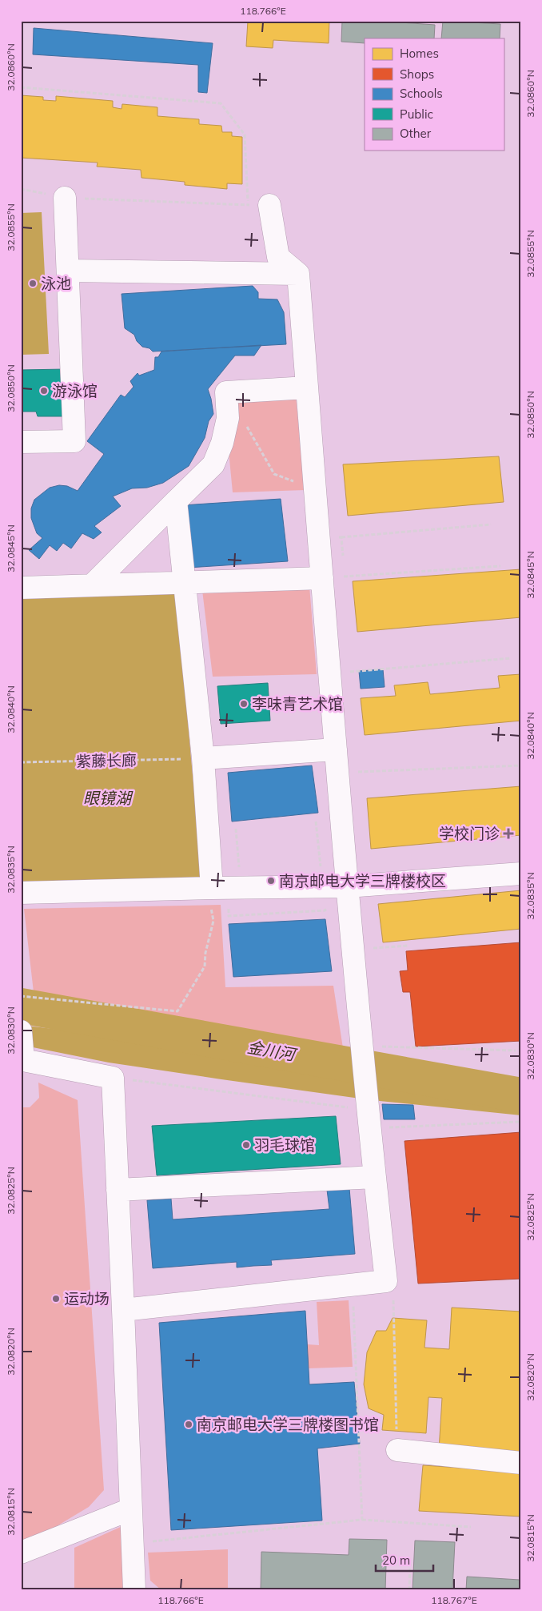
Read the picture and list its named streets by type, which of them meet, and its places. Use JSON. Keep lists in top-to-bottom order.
{
  "streets": {
    "path": ["紫藤长廊"]
  },
  "water": ["眼镜湖", "金川河"],
  "places": {
    "other": [
      "泳池",
      "游泳馆",
      "李味青艺术馆",
      "南京邮电大学三牌楼校区",
      "羽毛球馆",
      "运动场",
      "南京邮电大学三牌楼图书馆"
    ],
    "health": ["学校门诊"]
  },
  "legend": [
    "Homes",
    "Shops",
    "Schools",
    "Public",
    "Other"
  ],
  "scale_bar": "20 m",
  "coordinates": [
    "118.766°E",
    "32.0860°N",
    "32.0855°N",
    "32.0850°N",
    "32.0845°N",
    "32.0840°N",
    "32.0835°N",
    "32.0830°N",
    "32.0825°N",
    "32.0820°N",
    "32.0815°N",
    "118.767°E"
  ]
}
